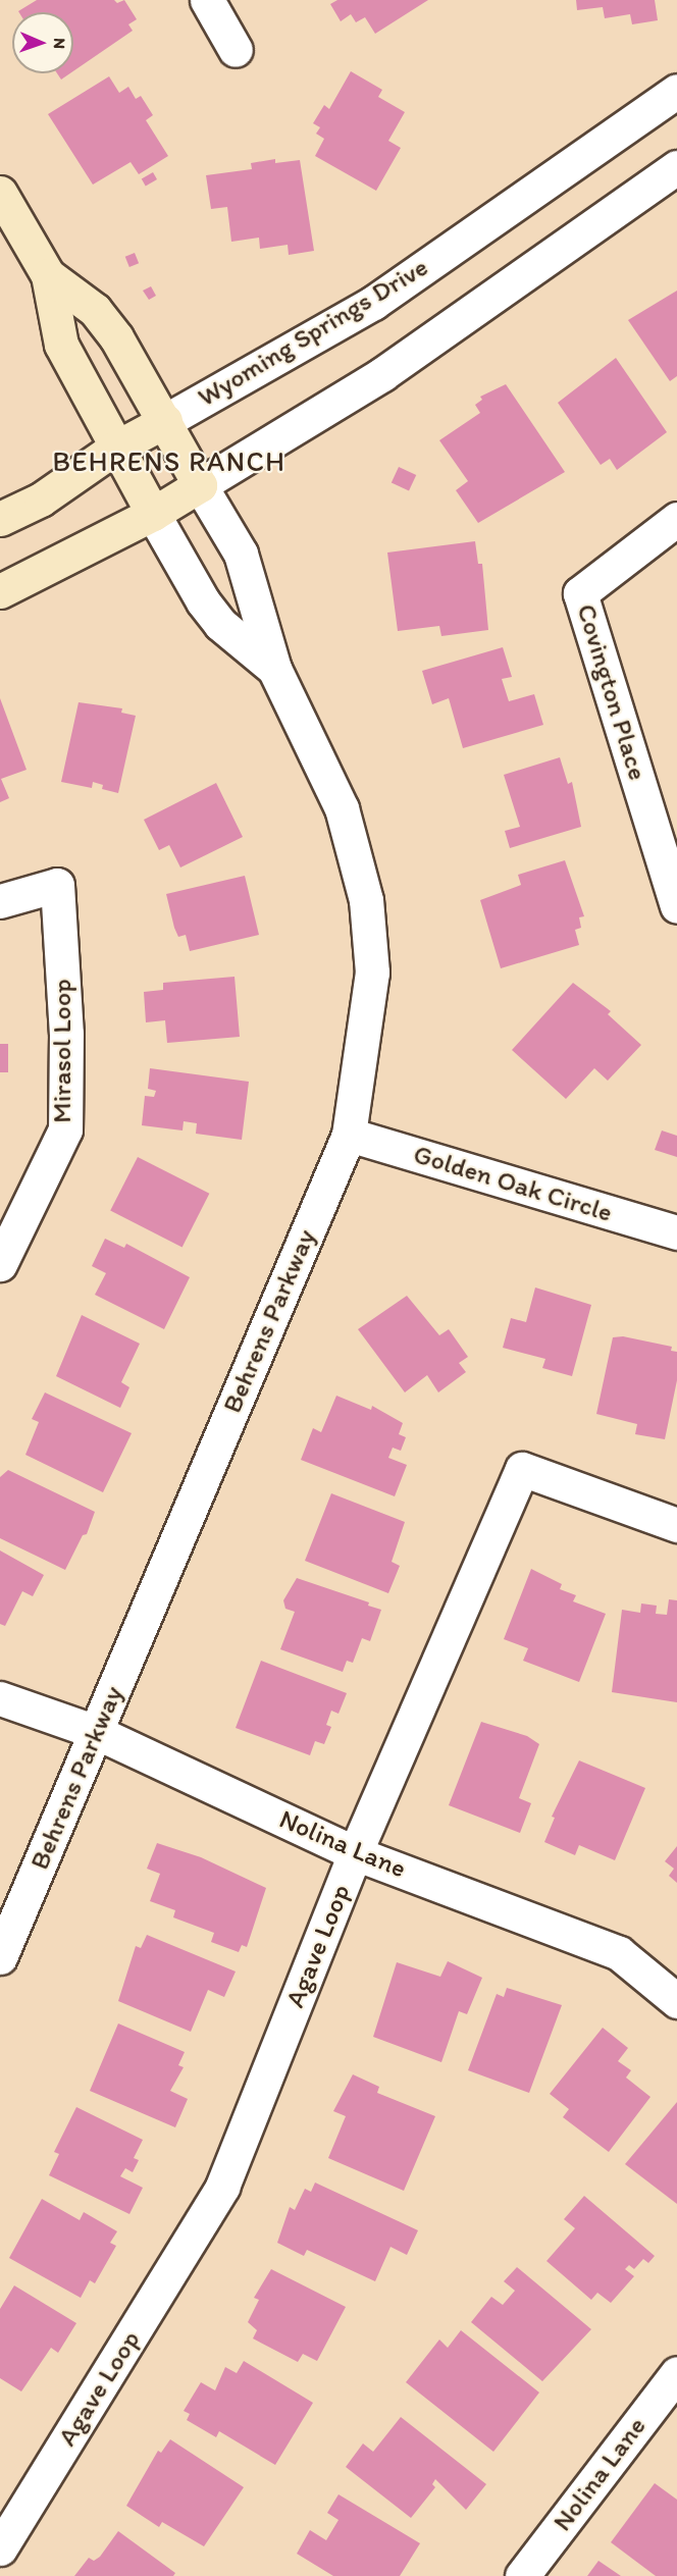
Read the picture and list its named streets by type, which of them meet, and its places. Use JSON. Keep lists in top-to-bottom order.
{
  "streets": {
    "street": [
      "Wyoming Springs Drive",
      "Covington Place",
      "Mirasol Loop",
      "Golden Oak Circle",
      "Behrens Parkway",
      "Nolina Lane",
      "Agave Loop"
    ]
  },
  "crossings": [
    ["Wyoming Springs Drive", "Behrens Parkway"],
    ["Golden Oak Circle", "Behrens Parkway"],
    ["Behrens Parkway", "Nolina Lane"],
    ["Nolina Lane", "Agave Loop"]
  ],
  "districts": ["BEHRENS RANCH"],
  "north": "right"
}
